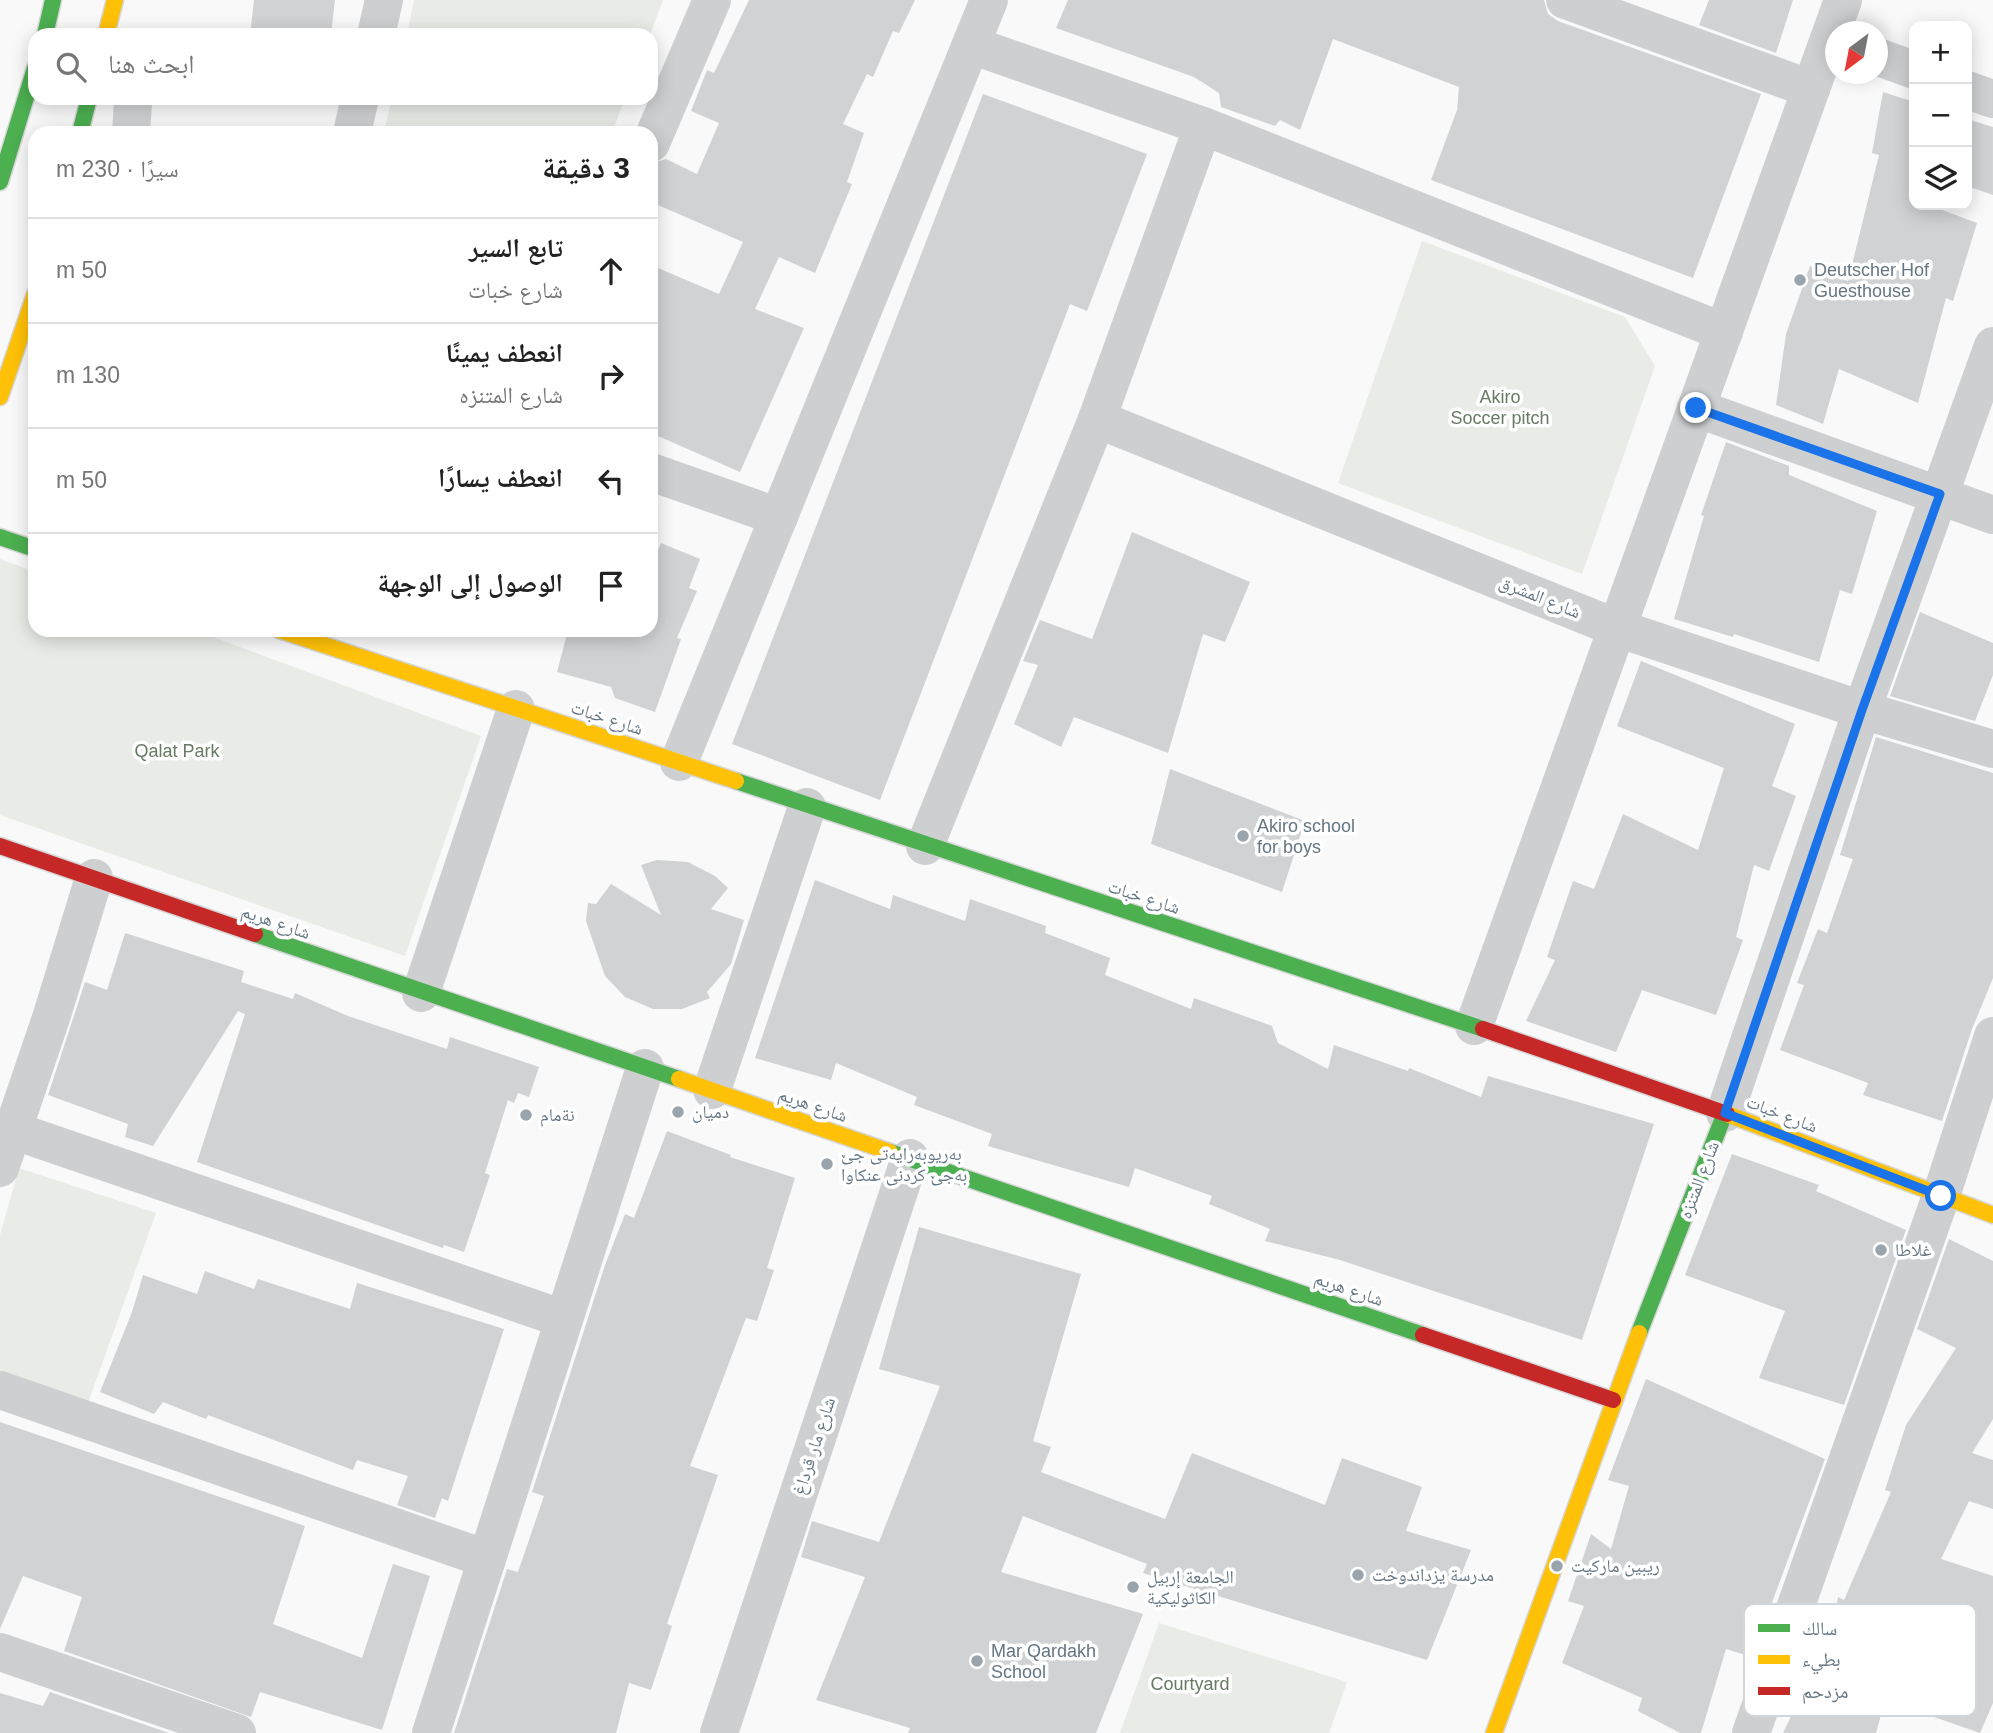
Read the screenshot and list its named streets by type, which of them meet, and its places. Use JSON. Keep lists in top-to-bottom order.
{
  "streets": {
    "street": [
      "شارع المشرق",
      "شارع خبات",
      "شارع هريم",
      "شارع المتنزه",
      "شارع مار قرداغ"
    ]
  },
  "crossings": [
    ["شارع المشرق", "شارع المتنزه"],
    ["شارع خبات", "شارع المتنزه"],
    ["شارع هريم", "شارع المتنزه"],
    ["شارع هريم", "شارع مار قرداغ"]
  ],
  "parks": ["Akiro Soccer pitch", "Qalat Park", "Courtyard"],
  "places": [
    "Deutscher Hof Guesthouse",
    "Akiro school for boys",
    "دميان",
    "نةمام",
    "بەریوبەرایەتی جێ بەجێ کردنی عنکاوا",
    "غلاطا",
    "ريبين ماركيت",
    "مدرسة يزداندوخت",
    "الجامعة إربيل الكاثوليكية",
    "Mar Qardakh School"
  ],
  "legend": ["سالك", "بطيء", "مزدحم"],
  "north": "bottom left",
  "page": {
    "map_buttons": ["+", "−"],
    "search": "ابحث هنا",
    "heading": ["3 دقيقة", "سيرًا · 230 m"],
    "list": [
      ["تابع السير", "شارع خبات", "50 m"],
      ["انعطف يمينًا", "شارع المتنزه", "130 m"],
      ["انعطف يسارًا", "50 m"],
      "الوصول إلى الوجهة"
    ]
  }
}
